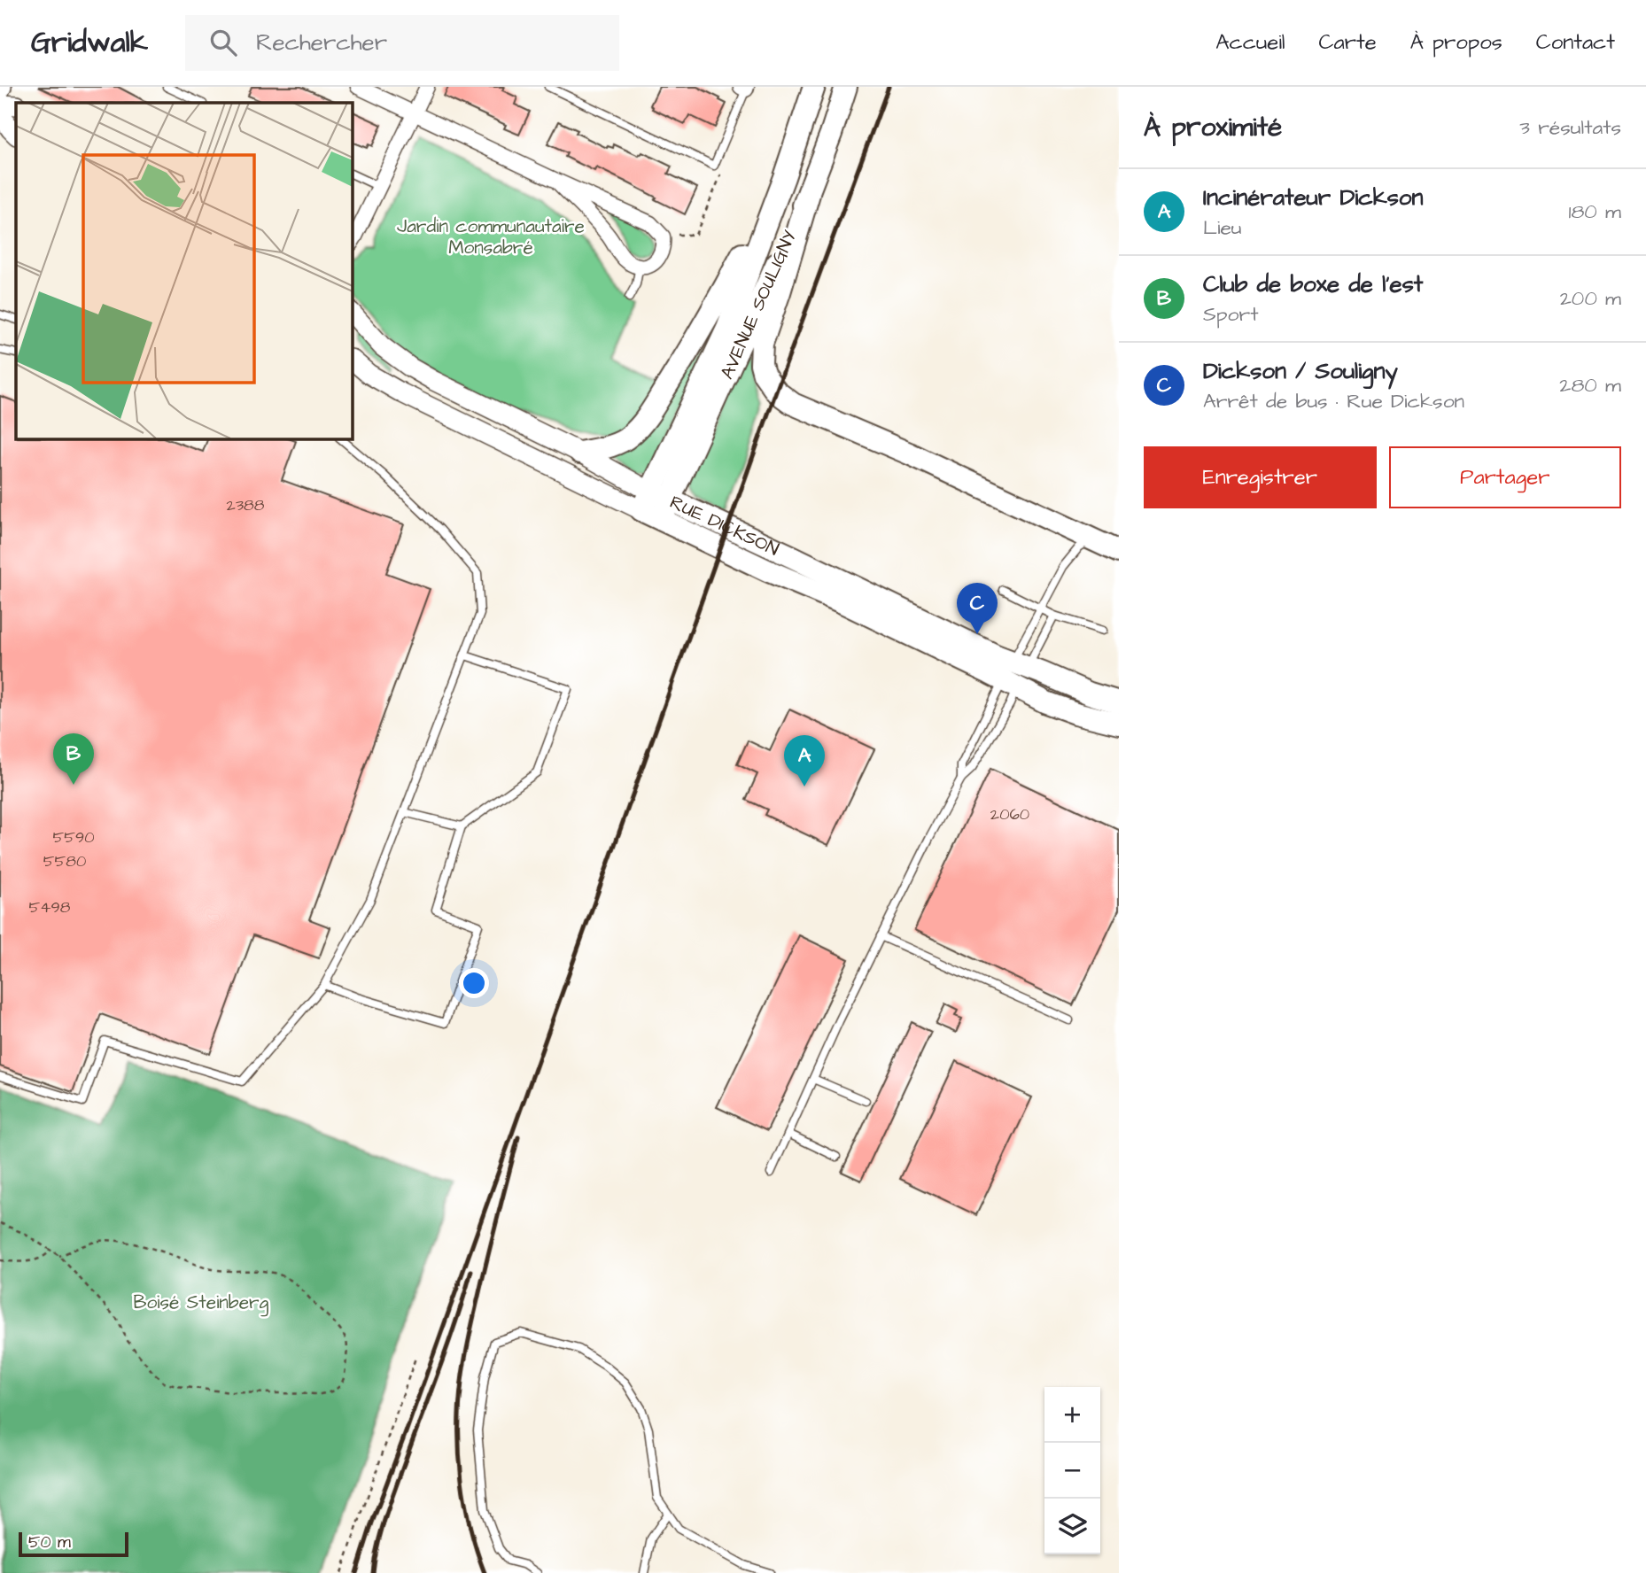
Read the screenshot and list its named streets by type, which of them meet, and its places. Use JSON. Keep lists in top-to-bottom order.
{
  "streets": {
    "main road": ["AVENUE SOULIGNY", "RUE DICKSON"]
  },
  "crossings": [
    ["AVENUE SOULIGNY", "RUE DICKSON"]
  ],
  "parks": ["Jardin communautaire Monsabré", "Boisé Steinberg"],
  "house_numbers": [
    "2388",
    "2060",
    "5590",
    "5580",
    "5498"
  ],
  "scale_bar": "50 m",
  "page": {
    "header": "Gridwalk",
    "search": "Rechercher",
    "nav": [
      "Accueil",
      "Carte",
      "À propos",
      "Contact"
    ],
    "heading": ["À proximité", "3 résultats"],
    "list": [
      {
        "mark": "A",
        "name": "Incinérateur Dickson",
        "note": "Lieu",
        "value": "180 m"
      },
      {
        "mark": "B",
        "name": "Club de boxe de l'est",
        "note": "Sport",
        "value": "200 m"
      },
      {
        "mark": "C",
        "name": "Dickson / Souligny",
        "note": "Arrêt de bus · Rue Dickson",
        "value": "280 m"
      }
    ],
    "buttons": ["Enregistrer", "Partager"],
    "pins": ["C", "B", "A"],
    "map_buttons": ["+", "−"],
    "scale": "50 m"
  }
}
